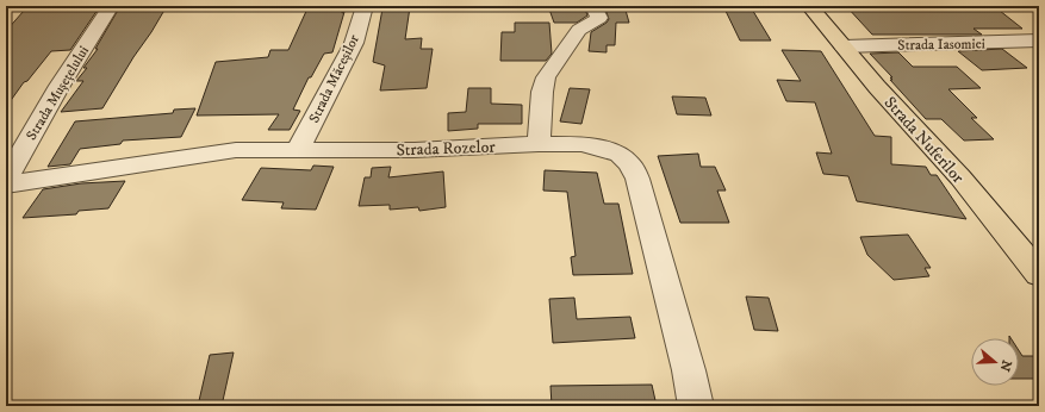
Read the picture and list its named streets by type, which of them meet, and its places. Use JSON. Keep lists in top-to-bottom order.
{
  "streets": {
    "main road": ["Strada Nuferilor"],
    "street": [
      "Strada Iasomiei",
      "Strada Măceșilor",
      "Strada Mușețelului",
      "Strada Rozelor"
    ]
  },
  "crossings": [
    ["Strada Iasomiei", "Strada Nuferilor"],
    ["Strada Măceșilor", "Strada Rozelor"]
  ],
  "north": "right"
}
